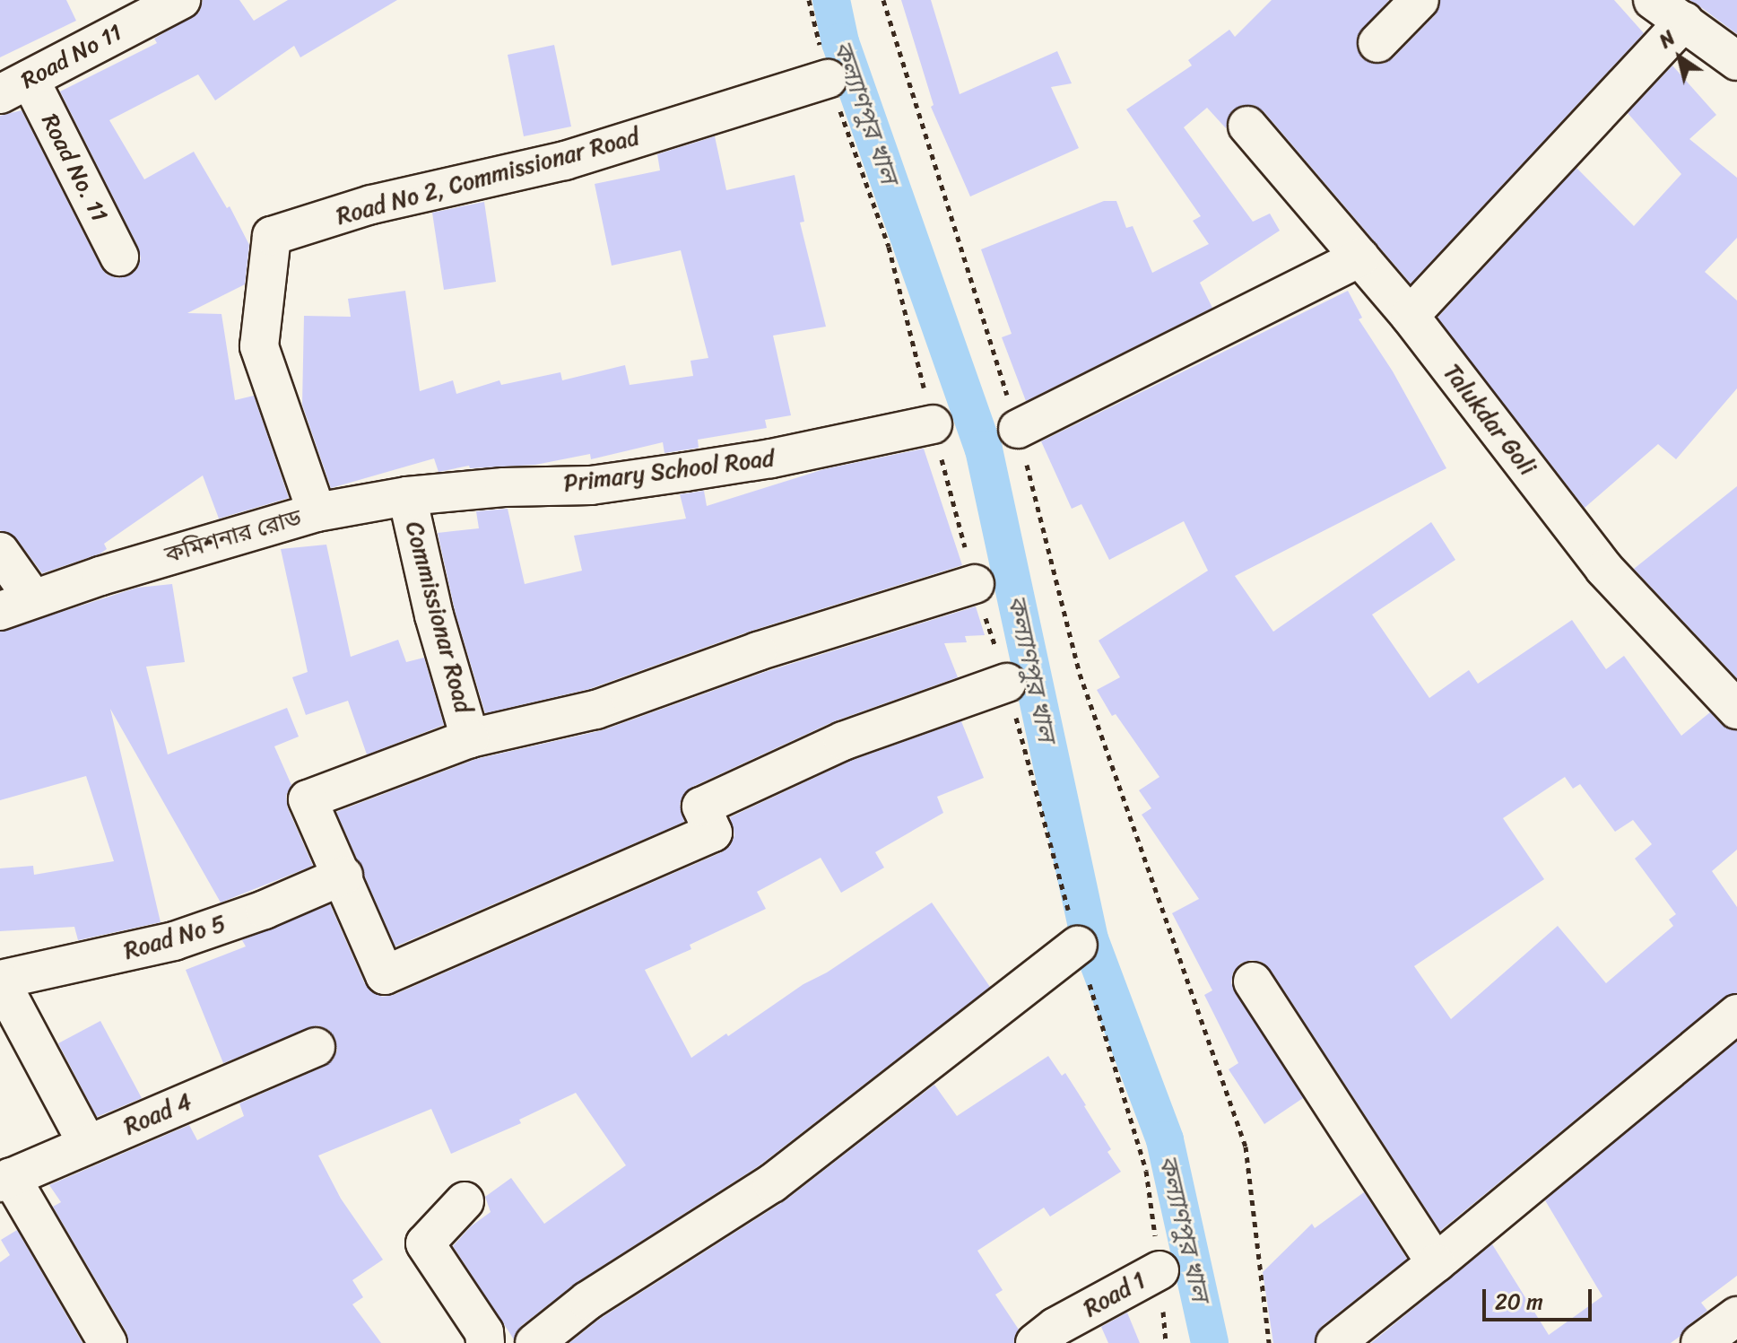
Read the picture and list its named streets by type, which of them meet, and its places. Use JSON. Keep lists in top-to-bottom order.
{
  "streets": {
    "street": [
      "Road No 11",
      "Road No. 11",
      "Road No 2, Commissionar Road",
      "Talukdar Goli",
      "Primary School Road",
      "কমিশনার রোড",
      "Commissionar Road",
      "Road No 5",
      "Road 4",
      "Road 1"
    ]
  },
  "crossings": [
    ["Road No 11", "Road No. 11"],
    ["Road No 2, Commissionar Road", "কমিশনার রোড"],
    ["Primary School Road", "কমিশনার রোড"],
    ["Primary School Road", "Commissionar Road"],
    ["Road No 5", "Road 4"]
  ],
  "water": ["কল্যাণপুর খাল"],
  "scale_bar": "20 m",
  "north": "top left"
}
